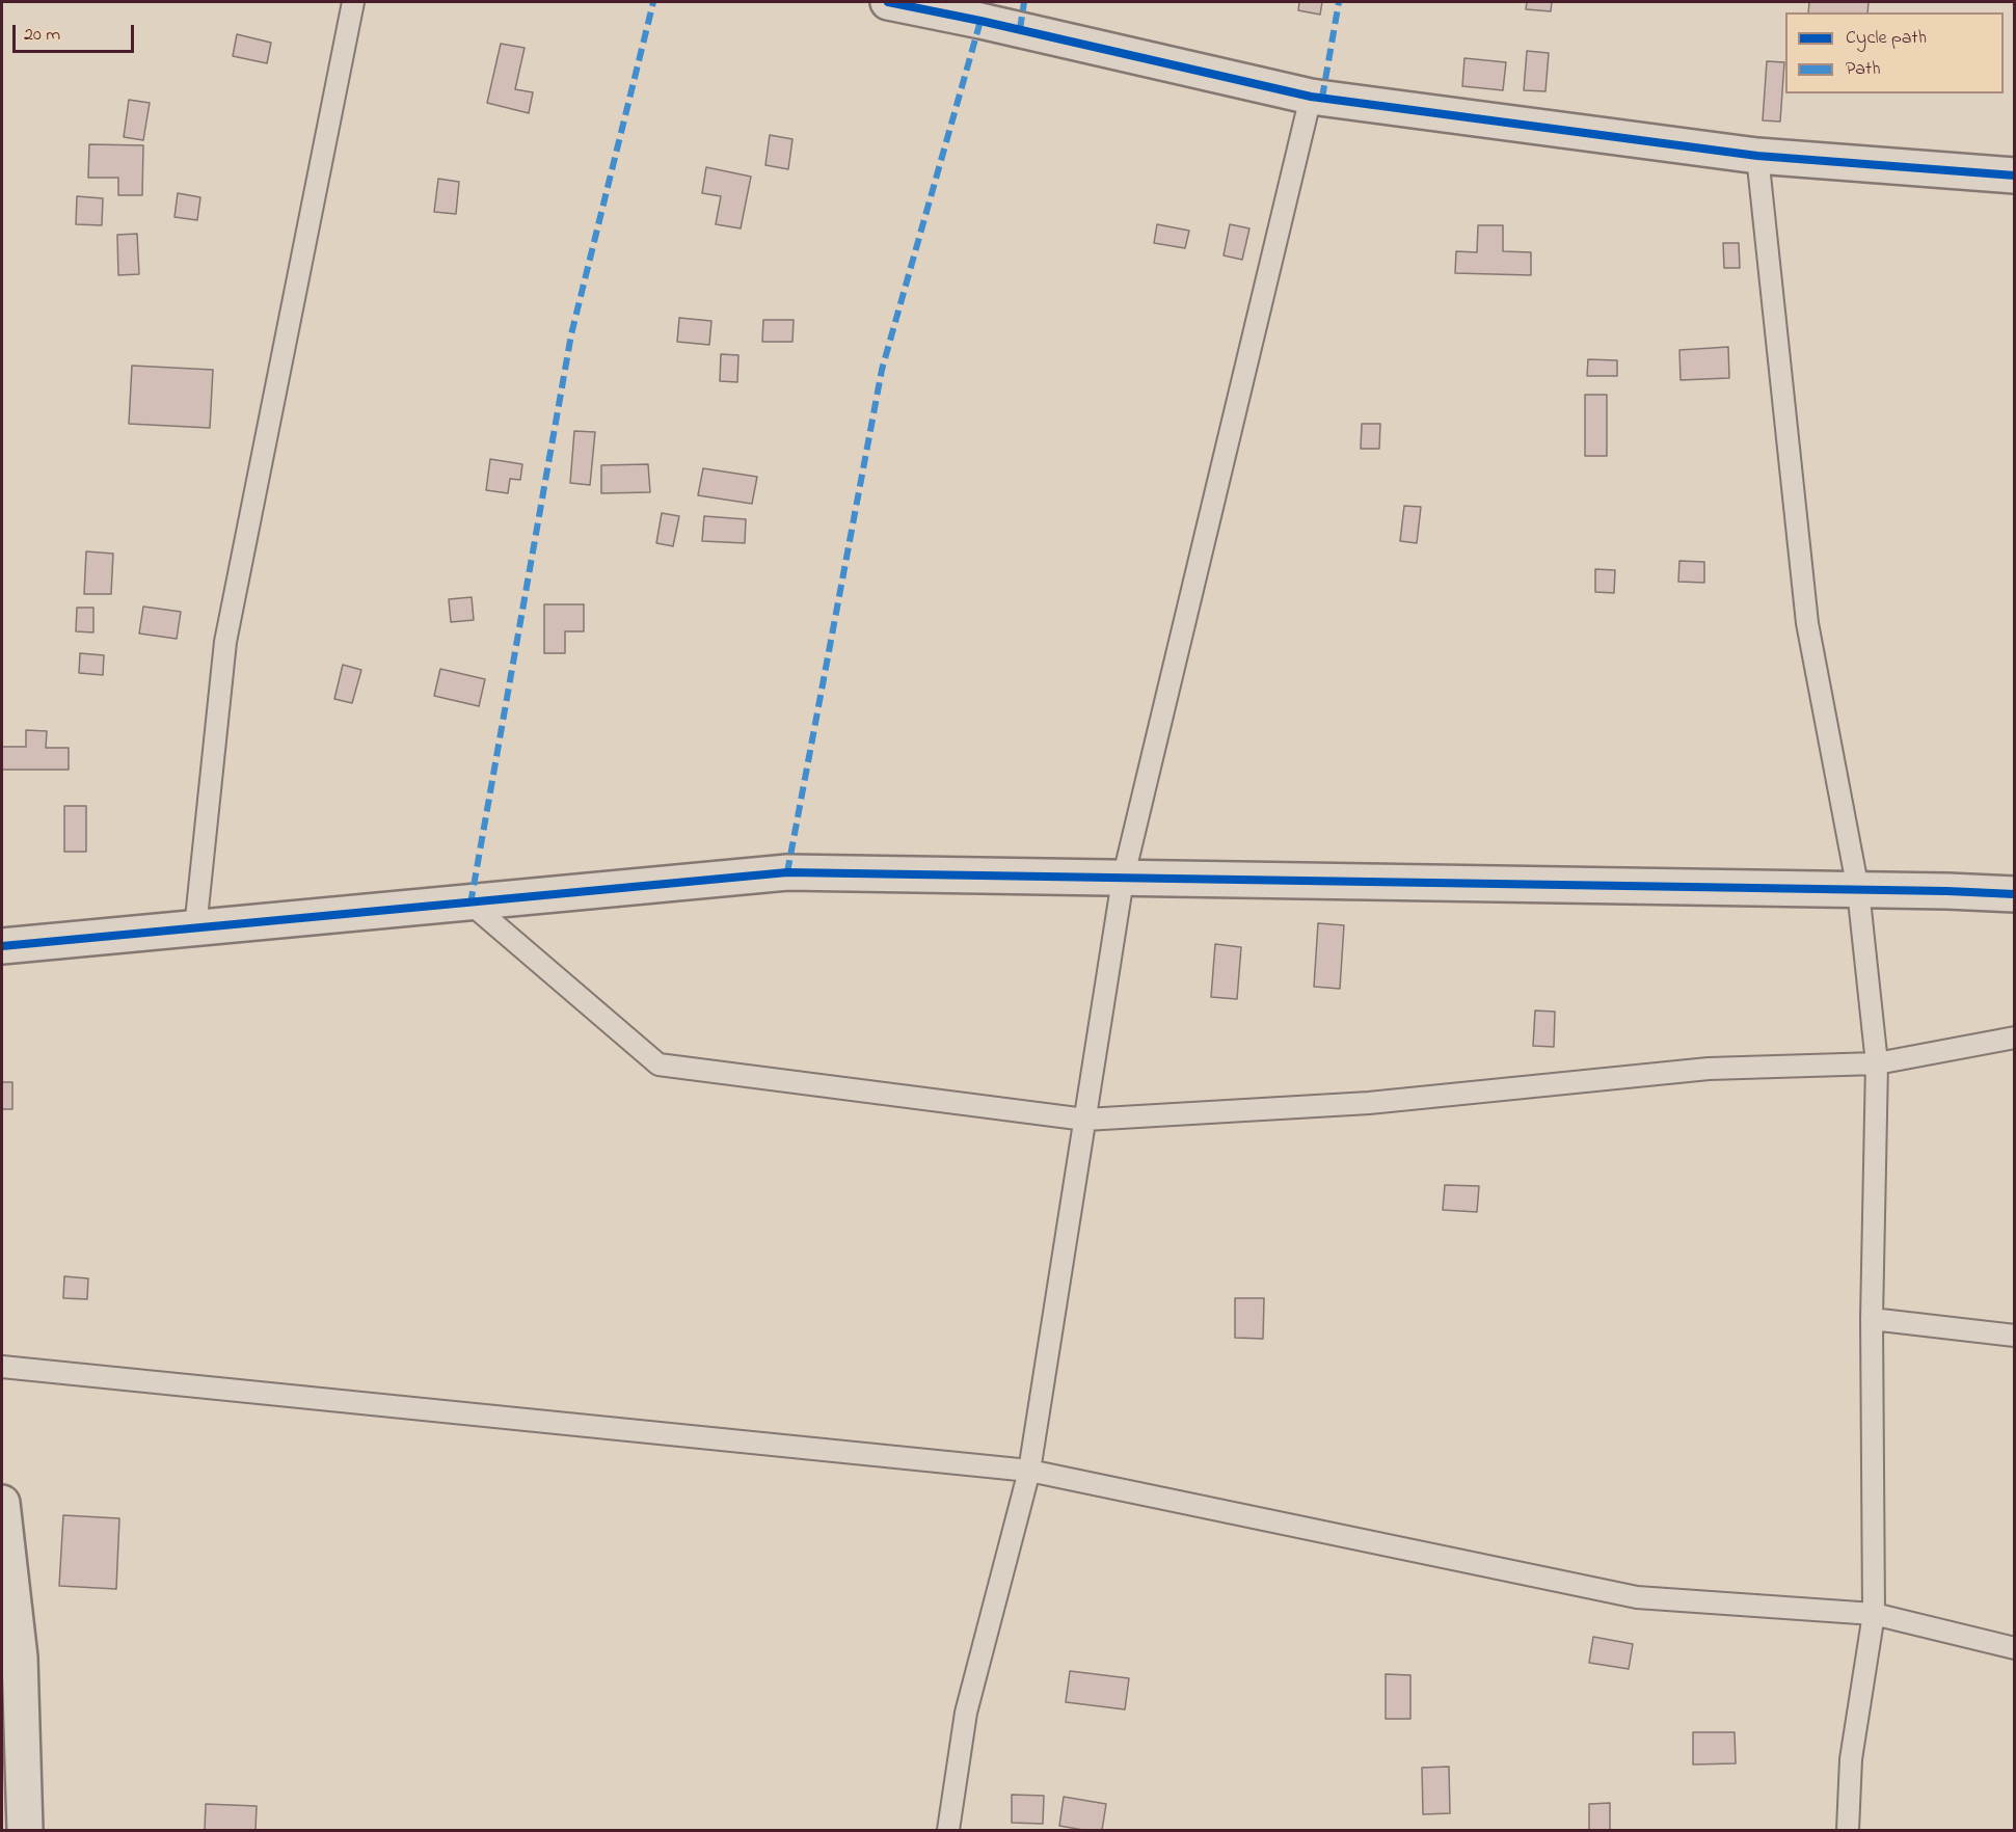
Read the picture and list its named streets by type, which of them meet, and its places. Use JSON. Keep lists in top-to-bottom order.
{
  "legend": ["Cycle path", "Path"],
  "scale_bar": "20 m"
}
